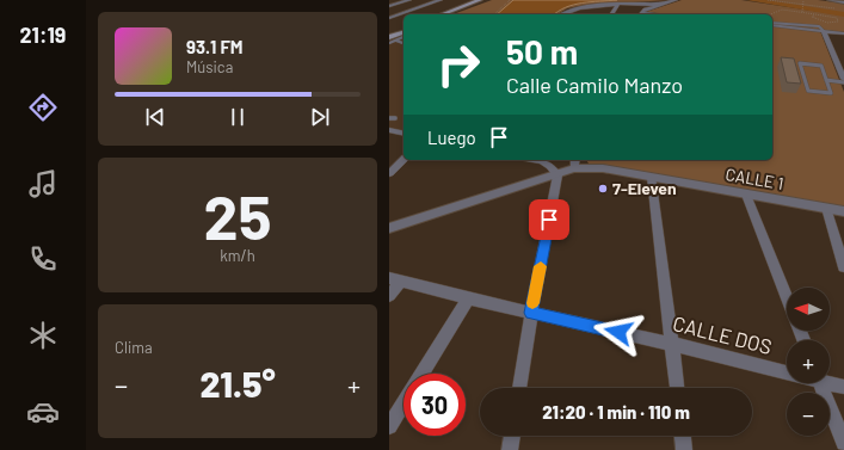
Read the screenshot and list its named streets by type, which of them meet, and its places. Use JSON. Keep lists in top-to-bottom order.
{
  "streets": {
    "street": ["CALLE 1", "CALLE DOS"]
  },
  "places": ["7-Eleven"],
  "north": "left",
  "page": {
    "tabs": "21:19",
    "turn": ["50 m", "Calle Camilo Manzo"],
    "song": ["93.1 FM", "Música"],
    "then": "Luego",
    "tile": [
      ["25", "km/h"],
      "Clima"
    ],
    "map_buttons": ["+", "−"],
    "heat": ["−", "21.5°", "+"],
    "limit": "30",
    "trip": "21:20 · 1 min · 110 m"
  }
}
